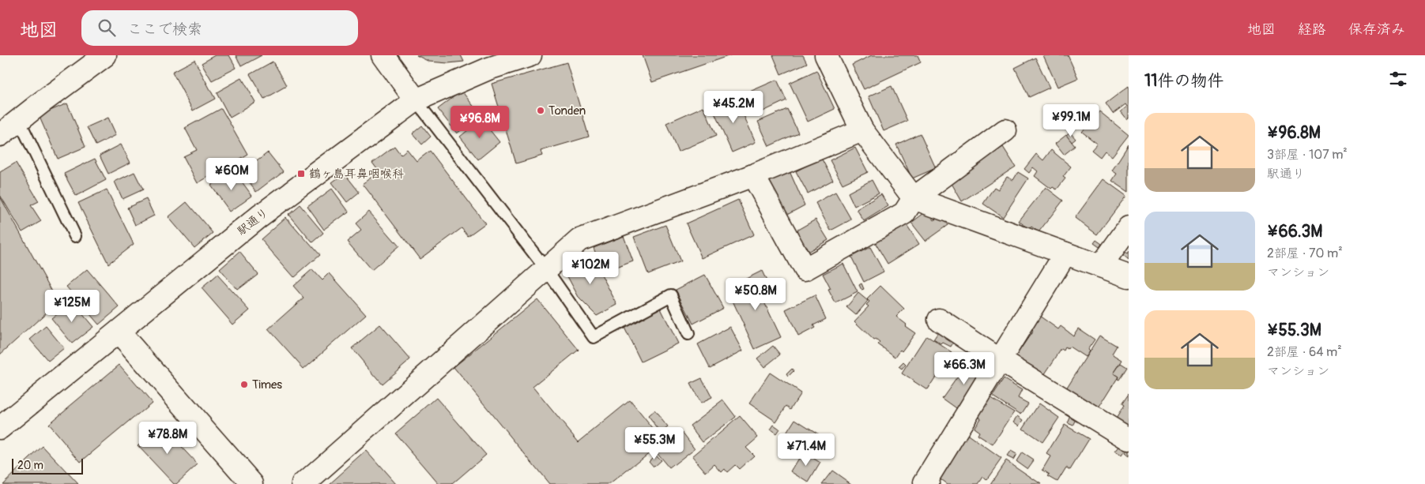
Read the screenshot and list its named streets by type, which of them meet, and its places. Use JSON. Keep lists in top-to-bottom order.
{
  "streets": {
    "street": ["駅通り"]
  },
  "places": {
    "other": ["Tonden", "Times"],
    "transit": ["鶴ヶ島耳鼻咽喉科"]
  },
  "scale_bar": "20 m",
  "page": {
    "header": "地図",
    "search": "ここで検索",
    "nav": ["地図", "経路", "保存済み"],
    "heading": "11件の物件",
    "price": [
      "¥45.2M",
      "¥99.1M",
      "¥96.8M",
      "¥60M",
      "¥102M",
      "¥50.8M",
      "¥125M",
      "¥66.3M",
      "¥78.8M",
      "¥55.3M",
      "¥71.4M"
    ],
    "list": [
      {
        "name": "¥96.8M",
        "note": "3部屋 · 107 m² · 駅通り"
      },
      {
        "name": "¥66.3M",
        "note": "2部屋 · 70 m² · マンション"
      },
      {
        "name": "¥55.3M",
        "note": "2部屋 · 64 m² · マンション"
      }
    ],
    "scale": "20 m"
  }
}
